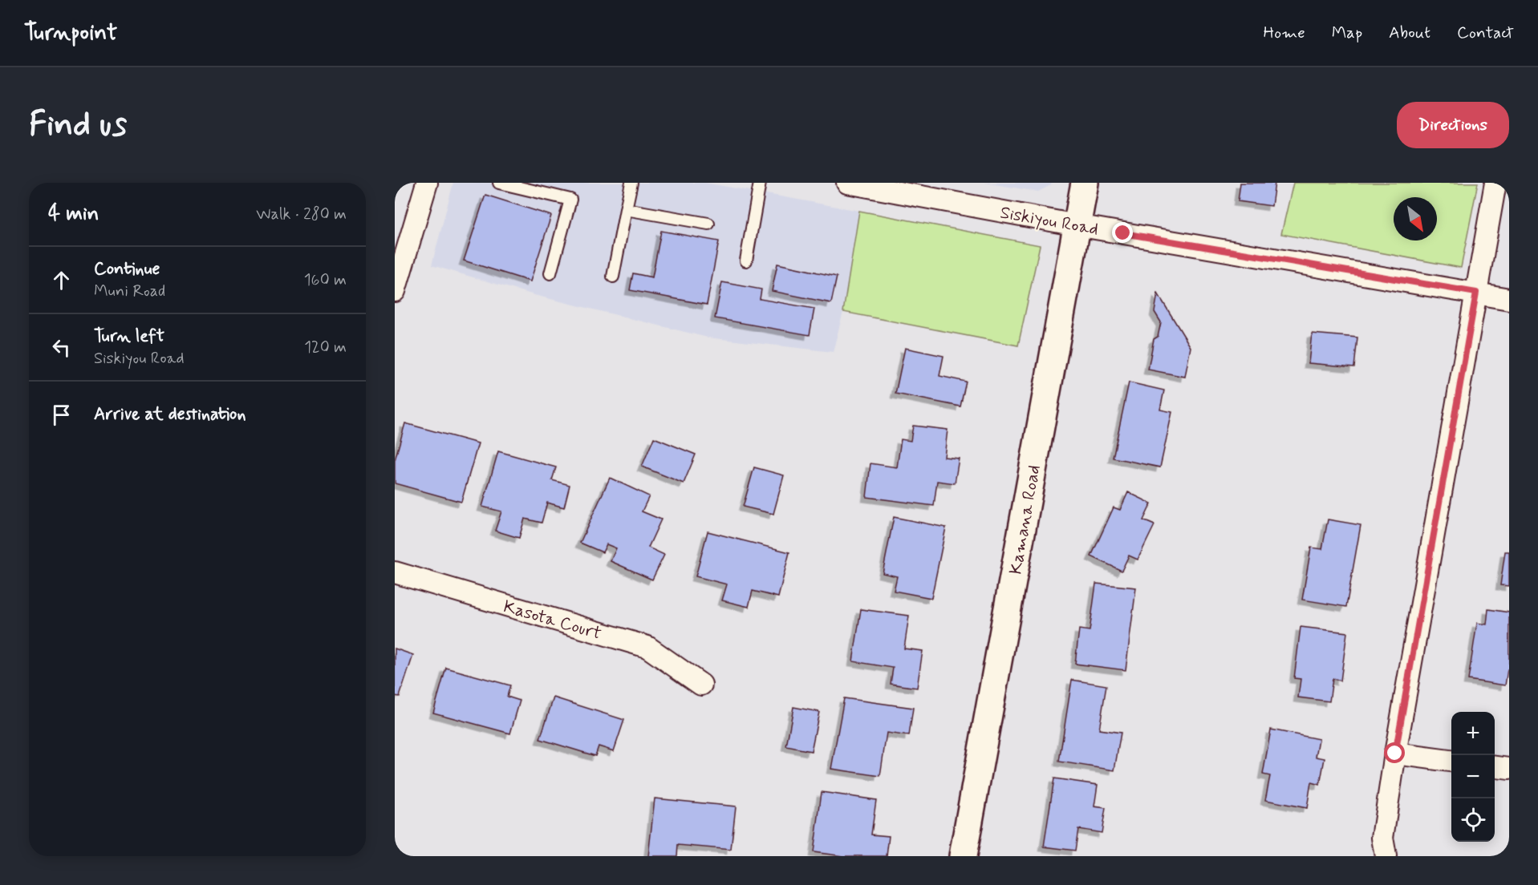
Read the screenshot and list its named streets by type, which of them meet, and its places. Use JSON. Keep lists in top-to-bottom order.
{
  "streets": {
    "street": ["Siskiyou Road", "Kamana Road", "Kasota Court"]
  },
  "crossings": [
    ["Siskiyou Road", "Kamana Road"]
  ],
  "north": "bottom right",
  "page": {
    "header": "Turnpoint",
    "nav": [
      "Home",
      "Map",
      "About",
      "Contact"
    ],
    "buttons": "Directions",
    "title": "Find us",
    "heading": ["4 min", "Walk · 280 m"],
    "list": [
      ["Continue", "Muni Road", "160 m"],
      ["Turn left", "Siskiyou Road", "120 m"],
      "Arrive at destination"
    ],
    "map_buttons": ["+", "−"]
  }
}
